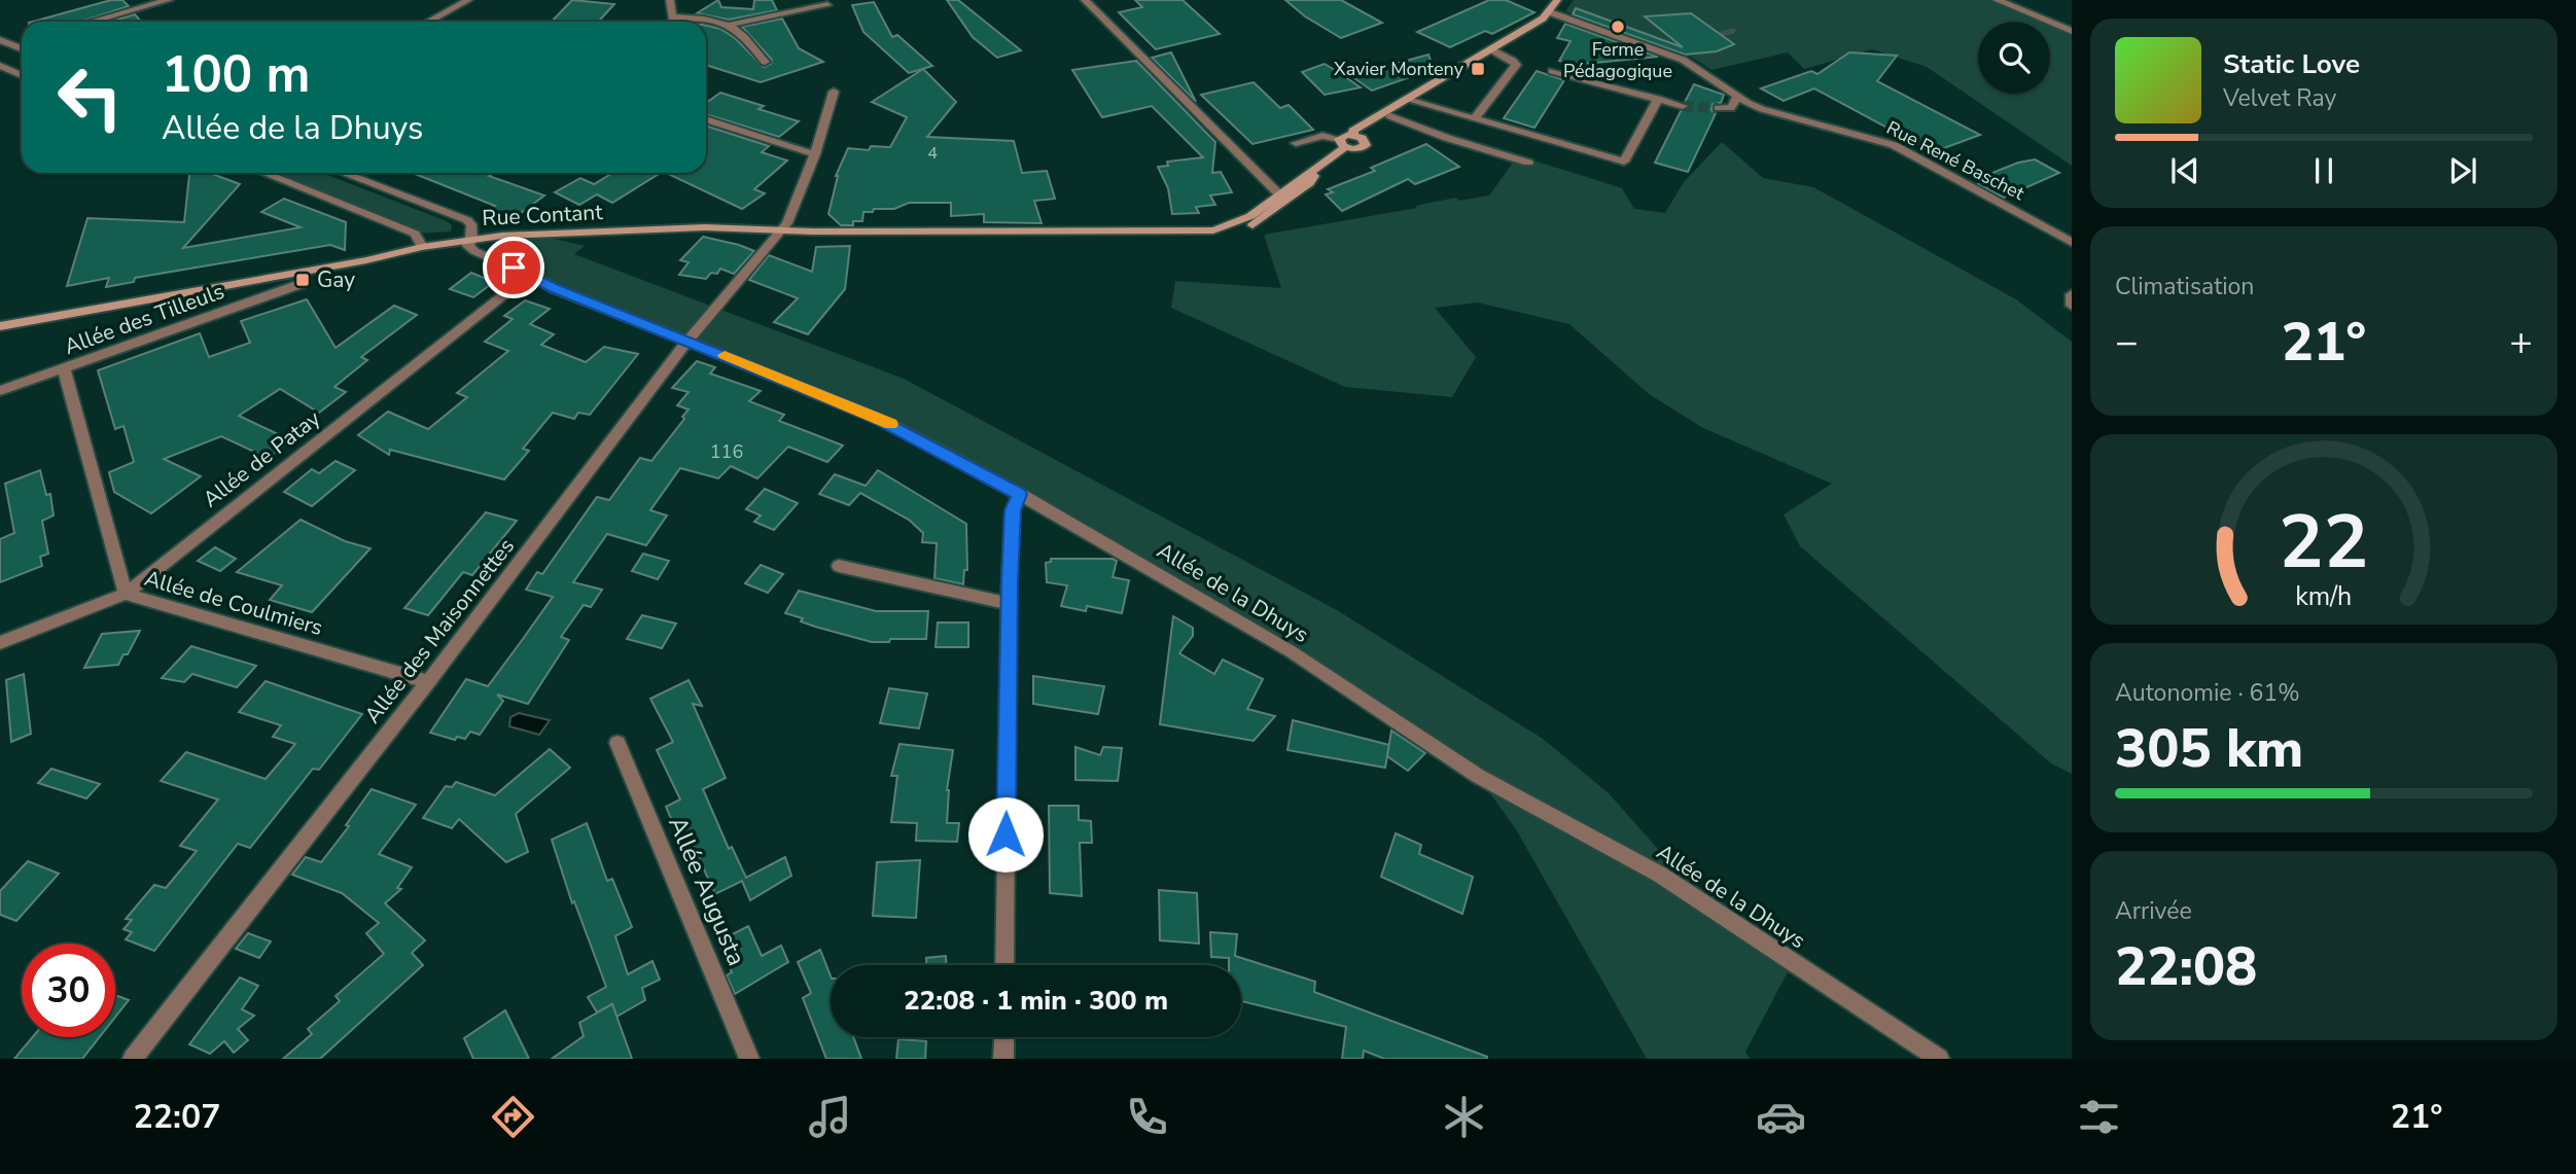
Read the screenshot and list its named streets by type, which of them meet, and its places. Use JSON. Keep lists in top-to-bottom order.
{
  "streets": {
    "main road": ["Rue Contant"],
    "street": [
      "Rue René Baschet",
      "Allée des Tilleuls",
      "Allée de Patay",
      "Allée de la Dhuys",
      "Allée de Coulmiers",
      "Allée des Maisonnettes",
      "Allée Augusta"
    ]
  },
  "crossings": [
    ["Rue Contant", "Allée de la Dhuys"],
    ["Rue Contant", "Allée des Maisonnettes"],
    ["Allée des Tilleuls", "Allée de Coulmiers"],
    ["Allée de Patay", "Allée de la Dhuys"],
    ["Allée de Patay", "Allée de Coulmiers"],
    ["Allée de la Dhuys", "Allée des Maisonnettes"],
    ["Allée de Coulmiers", "Allée des Maisonnettes"]
  ],
  "places": {
    "other": ["Ferme Pédagogique"],
    "transit": ["Xavier Monteny", "Gay"]
  },
  "house_numbers": ["4", "116"],
  "page": {
    "turn": ["100 m", "Allée de la Dhuys"],
    "song": ["Static Love", "Velvet Ray"],
    "tile": [
      "Climatisation",
      ["Autonomie · 61%", "305 km"],
      ["Arrivée", "22:08"]
    ],
    "heat": ["−", "21°", "+"],
    "limit": "30",
    "trip": "22:08 · 1 min · 300 m",
    "tabs": ["22:07", "21°"],
    "gauge": ["22", "km/h"]
  }
}
